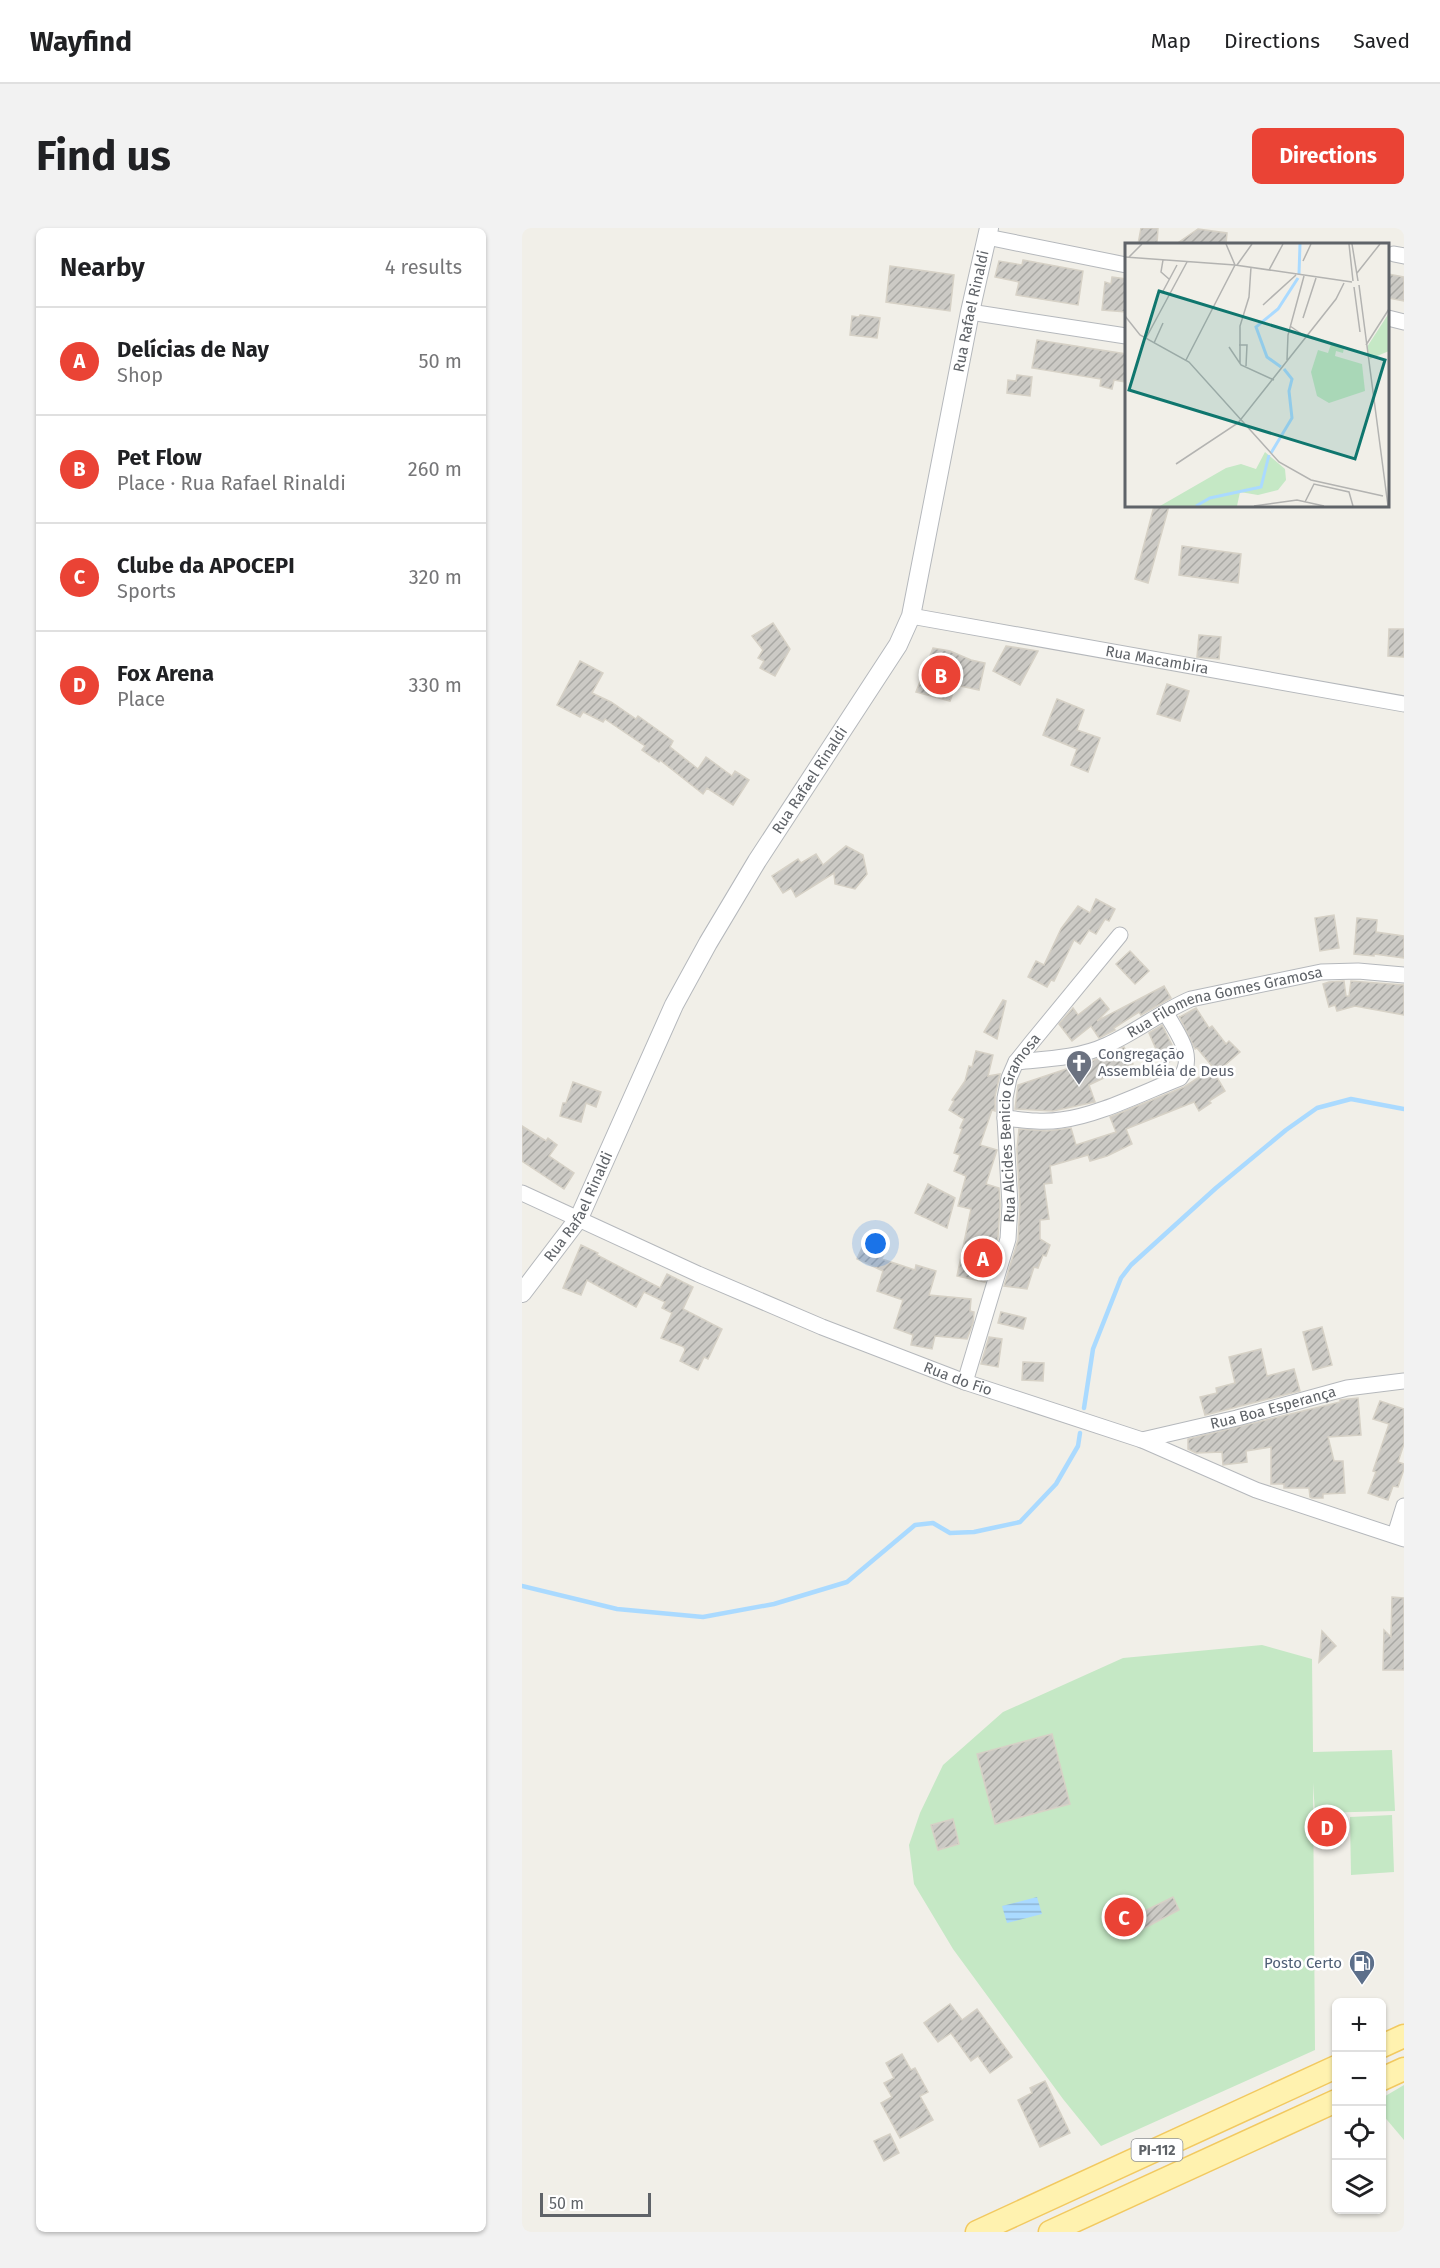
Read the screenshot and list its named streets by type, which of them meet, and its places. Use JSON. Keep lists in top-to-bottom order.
{
  "streets": {
    "main road": ["PI-112"],
    "street": [
      "Rua Rafael Rinaldi",
      "Rua Macambira",
      "Rua Filomena Gomes Gramosa",
      "Rua Alcides Benicio Gramosa",
      "Rua do Fio",
      "Rua Boa Esperança"
    ]
  },
  "crossings": [
    ["Rua Rafael Rinaldi", "Rua Macambira"],
    ["Rua Rafael Rinaldi", "Rua do Fio"],
    ["Rua Filomena Gomes Gramosa", "Rua Alcides Benicio Gramosa"],
    ["Rua Alcides Benicio Gramosa", "Rua do Fio"],
    ["Rua do Fio", "Rua Boa Esperança"]
  ],
  "places": {
    "church": ["Congregação Assembléia de Deus"],
    "fuel station": ["Posto Certo"]
  },
  "scale_bar": "50 m",
  "page": {
    "header": "Wayfind",
    "nav": ["Map", "Directions", "Saved"],
    "buttons": "Directions",
    "title": "Find us",
    "heading": ["Nearby", "4 results"],
    "list": [
      {
        "mark": "A",
        "name": "Delícias de Nay",
        "note": "Shop",
        "value": "50 m"
      },
      {
        "mark": "B",
        "name": "Pet Flow",
        "note": "Place · Rua Rafael Rinaldi",
        "value": "260 m"
      },
      {
        "mark": "C",
        "name": "Clube da APOCEPI",
        "note": "Sports",
        "value": "320 m"
      },
      {
        "mark": "D",
        "name": "Fox Arena",
        "note": "Place",
        "value": "330 m"
      }
    ],
    "pins": [
      "B",
      "A",
      "D",
      "C"
    ],
    "map_buttons": ["+", "−"],
    "scale": "50 m"
  }
}
